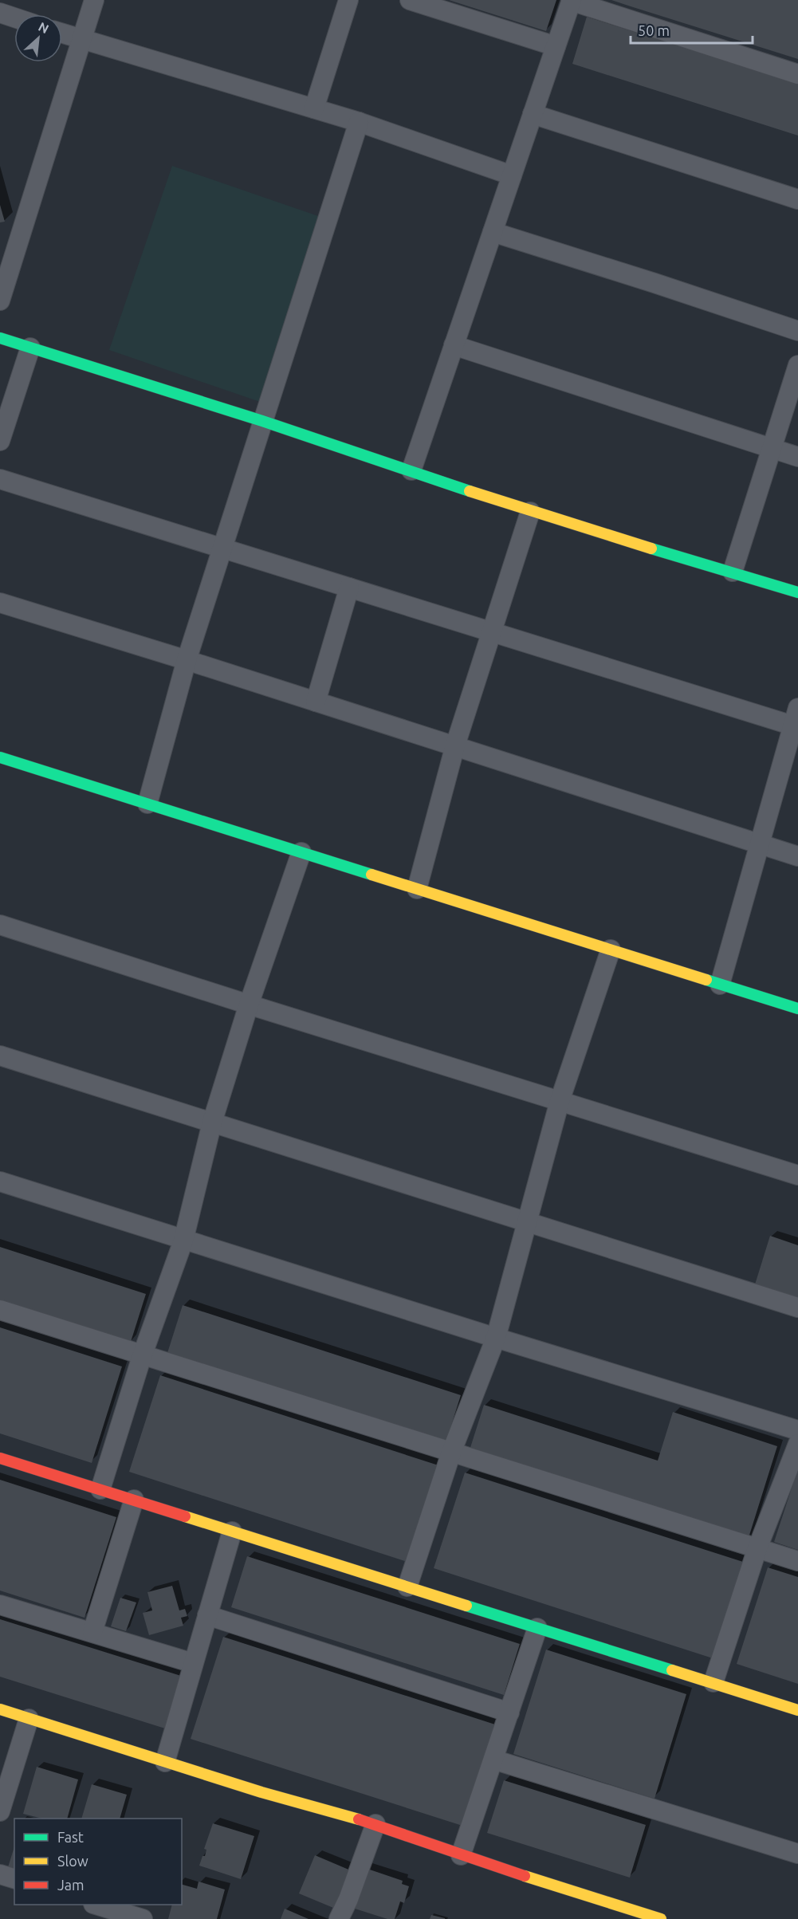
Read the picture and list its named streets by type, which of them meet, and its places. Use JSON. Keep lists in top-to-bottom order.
{
  "legend": ["Fast", "Slow", "Jam"],
  "scale_bar": "50 m",
  "north": "top right"
}
